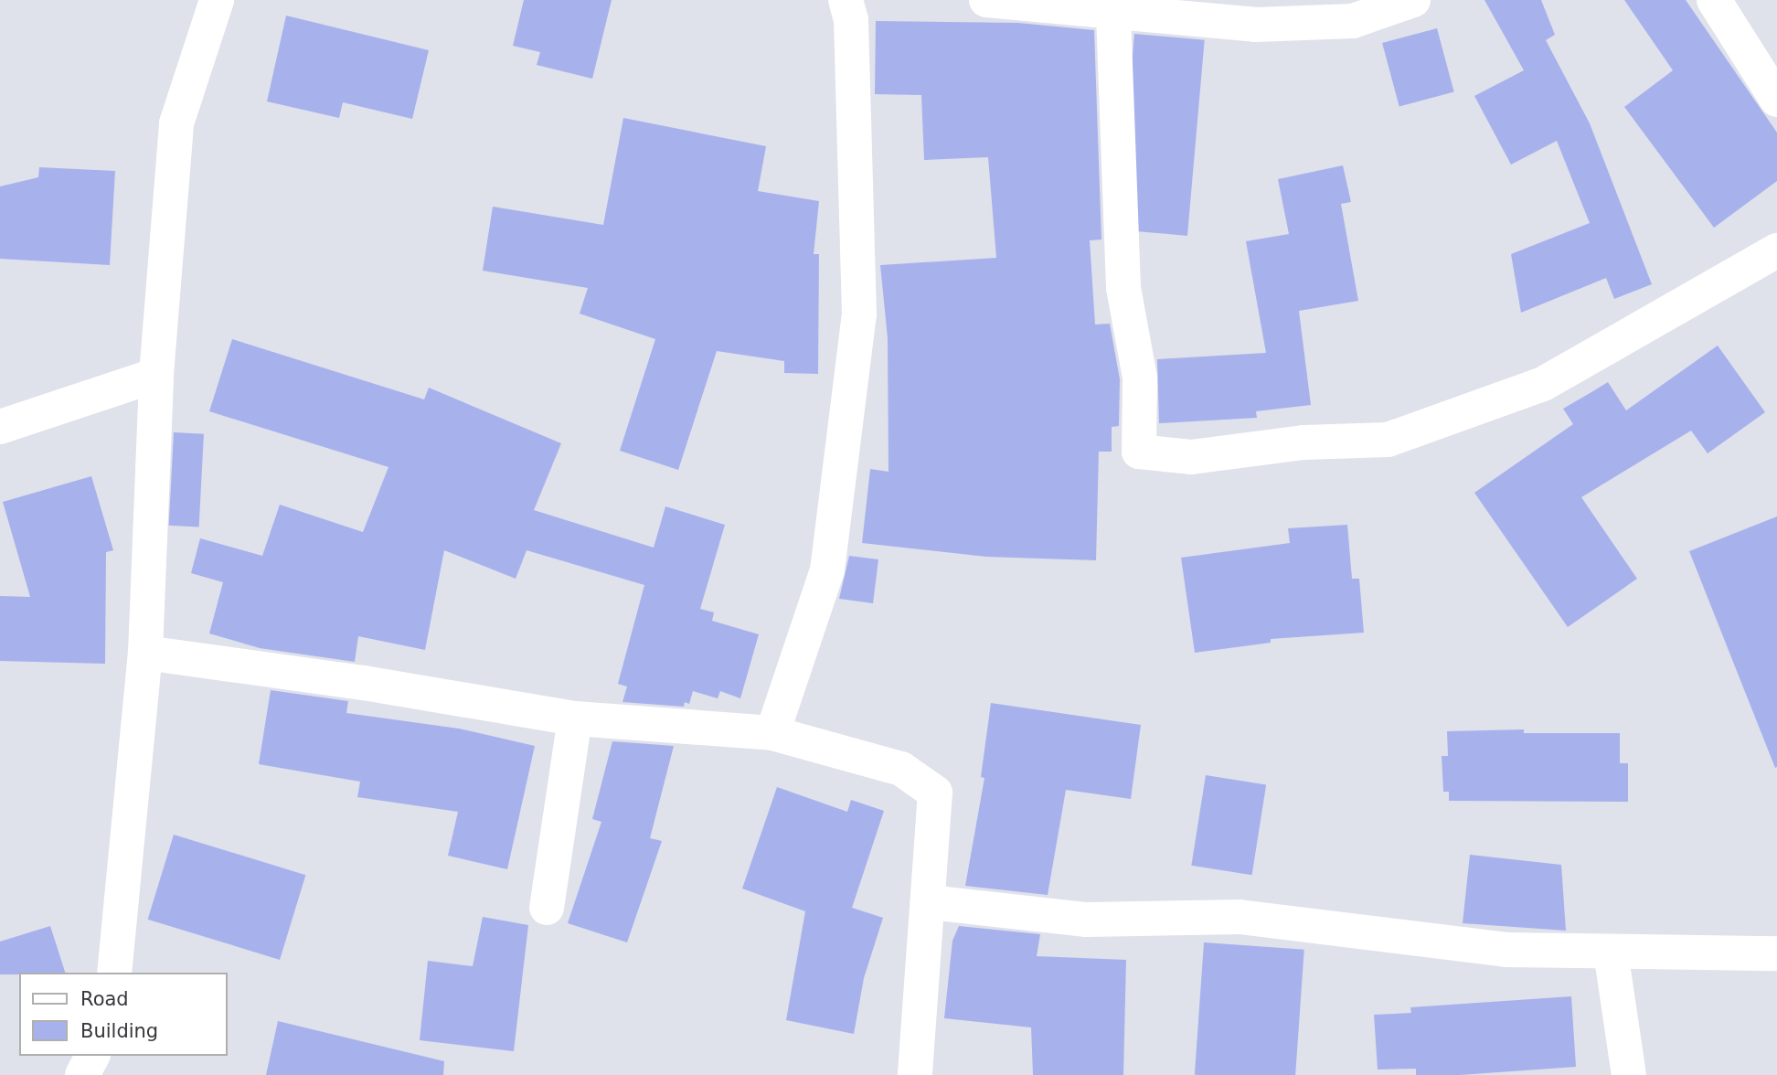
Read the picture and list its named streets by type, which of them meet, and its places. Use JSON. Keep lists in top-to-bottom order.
{
  "legend": ["Road", "Building"]
}
